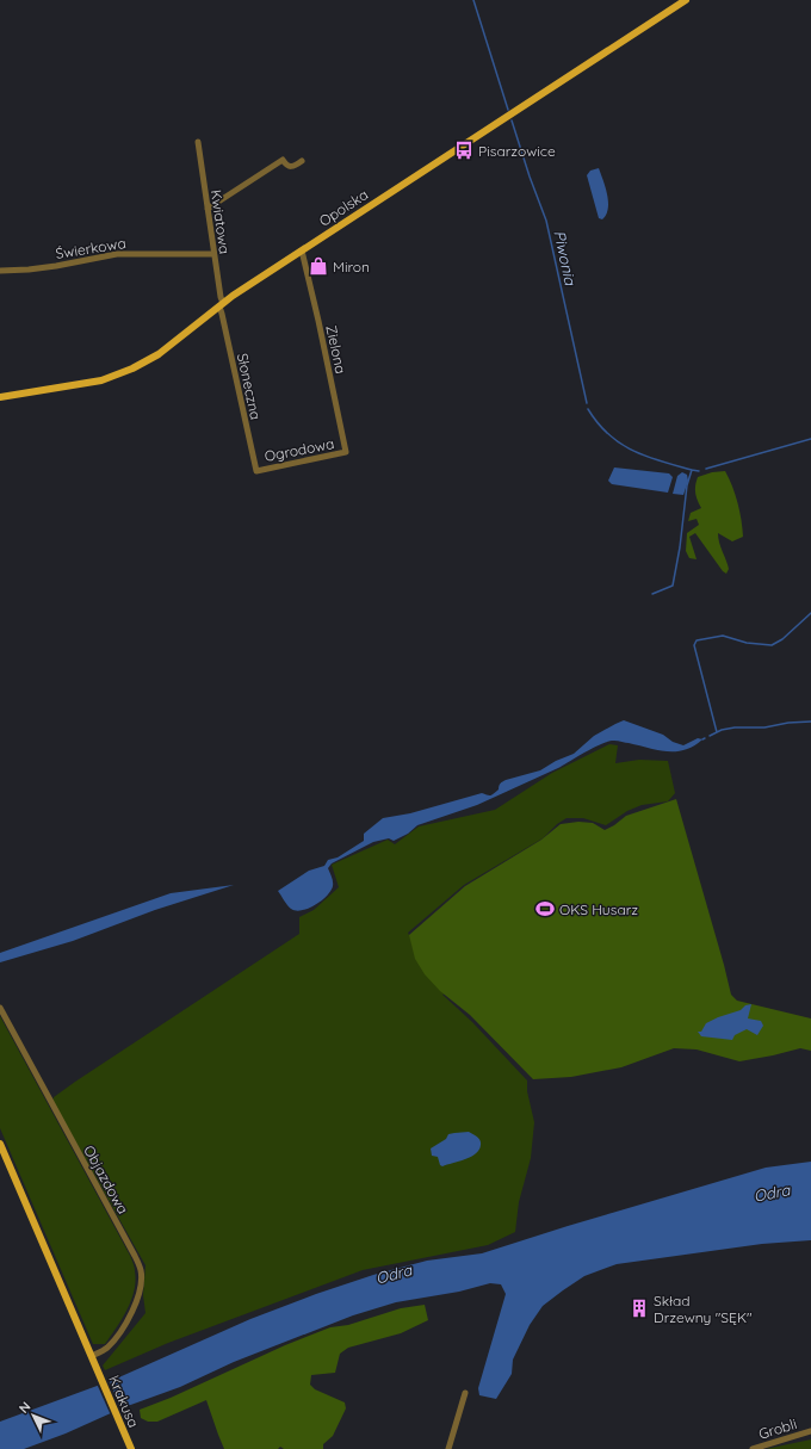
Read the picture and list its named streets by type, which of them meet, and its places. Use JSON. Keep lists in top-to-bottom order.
{
  "streets": {
    "main road": ["Opolska", "Krakusa"],
    "street": [
      "Kwiatowa",
      "Świerkowa",
      "Zielona",
      "Słoneczna",
      "Ogrodowa",
      "Objazdowa",
      "Grobli"
    ]
  },
  "crossings": [
    ["Opolska", "Kwiatowa"],
    ["Opolska", "Zielona"],
    ["Opolska", "Słoneczna"],
    ["Kwiatowa", "Świerkowa"],
    ["Kwiatowa", "Słoneczna"],
    ["Zielona", "Ogrodowa"],
    ["Słoneczna", "Ogrodowa"],
    ["Objazdowa", "Krakusa"]
  ],
  "water": ["Piwonia", "Odra"],
  "places": {
    "bus stop": ["Pisarzowice"],
    "shop": ["Miron"],
    "sports": ["OKS Husarz"],
    "building": ["Skład Drzewny \"SĘK\""]
  },
  "north": "top left"
}
